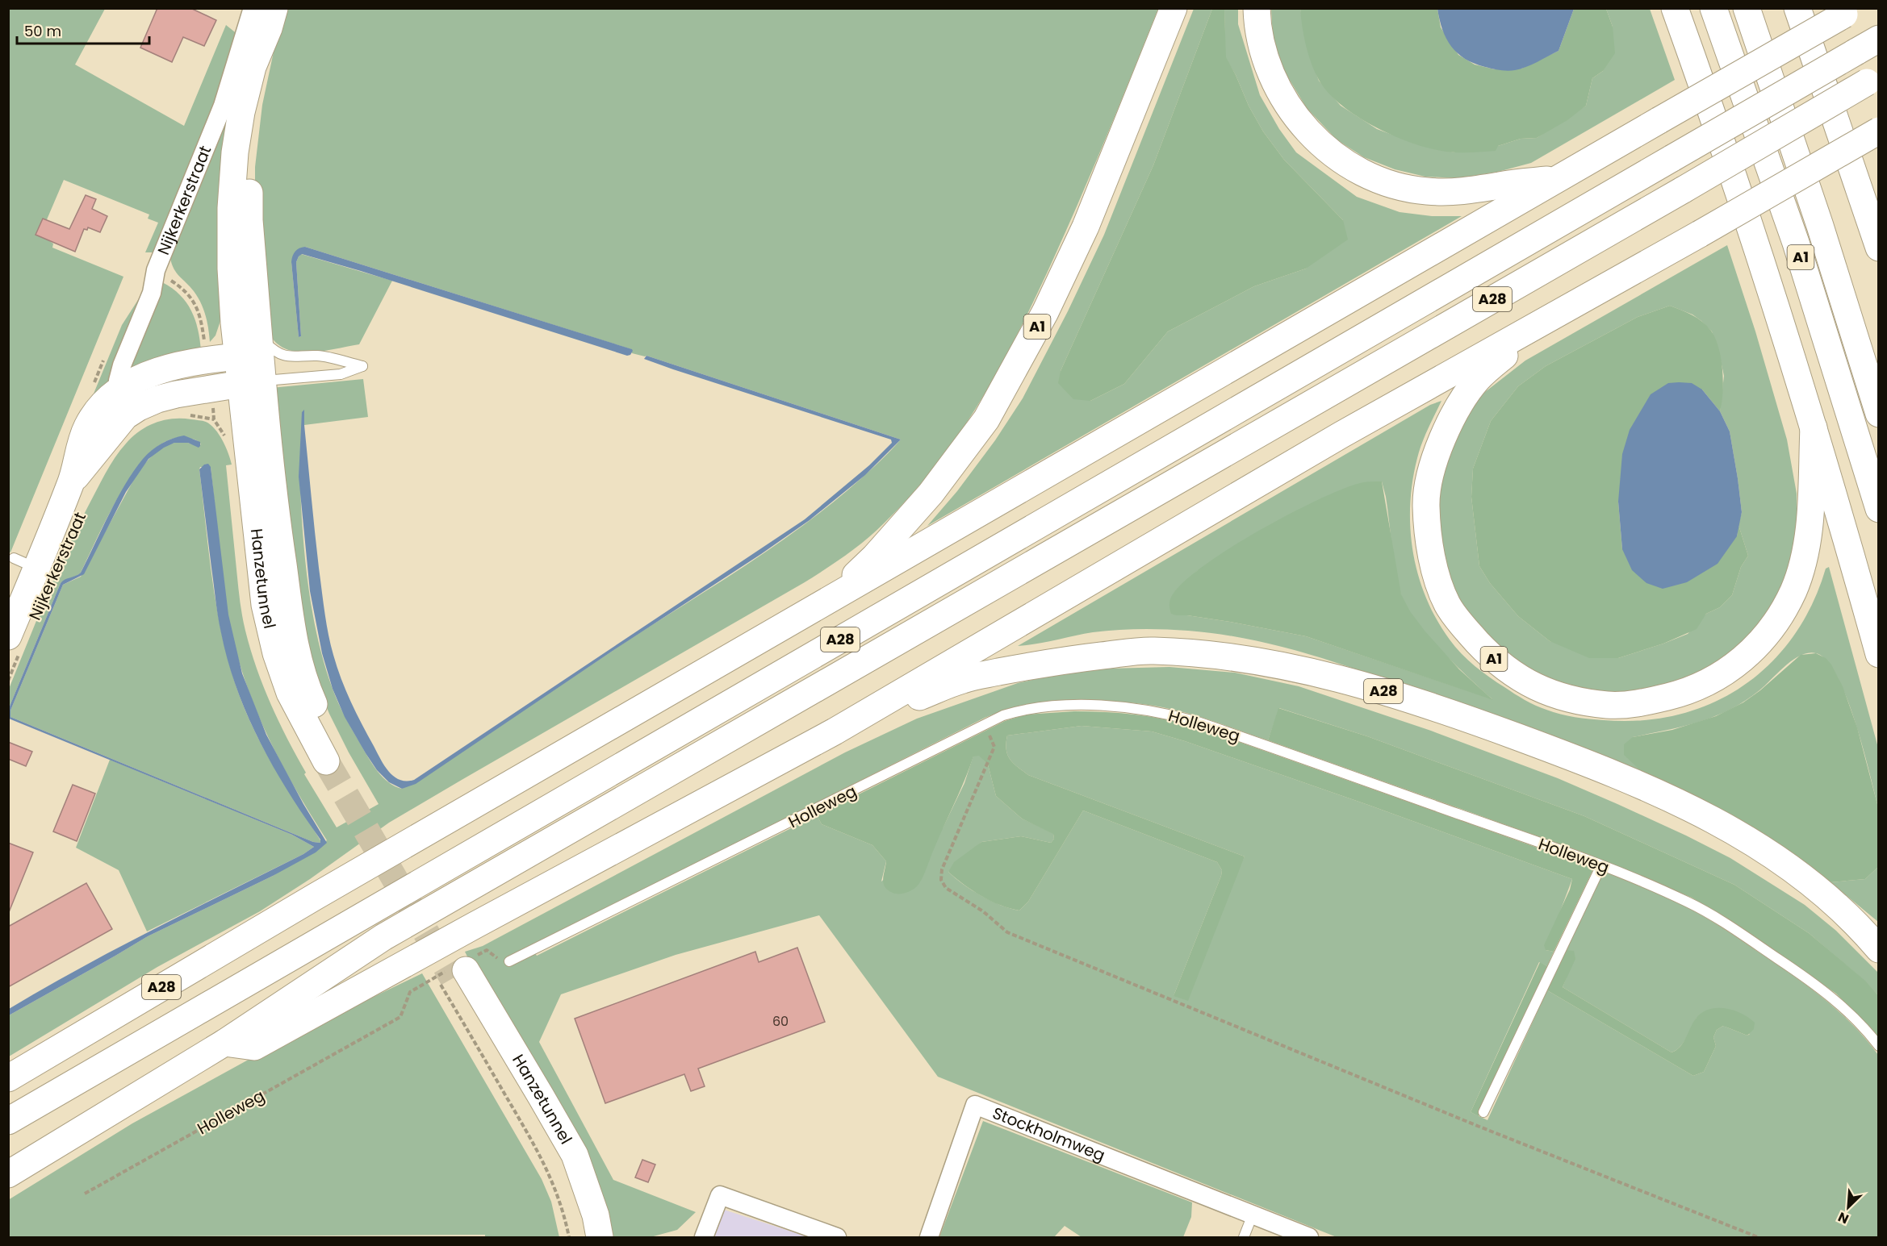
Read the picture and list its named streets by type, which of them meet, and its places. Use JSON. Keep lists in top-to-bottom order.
{
  "streets": {
    "main road": [
      "Nijkerkerstraat",
      "A1",
      "A28",
      "Hanzetunnel"
    ],
    "street": ["Stockholmweg"],
    "lane": ["Holleweg"]
  },
  "crossings": [
    ["Nijkerkerstraat", "Hanzetunnel"],
    ["A1", "A28"]
  ],
  "house_numbers": ["60"],
  "scale_bar": "50 m",
  "north": "bottom left"
}
